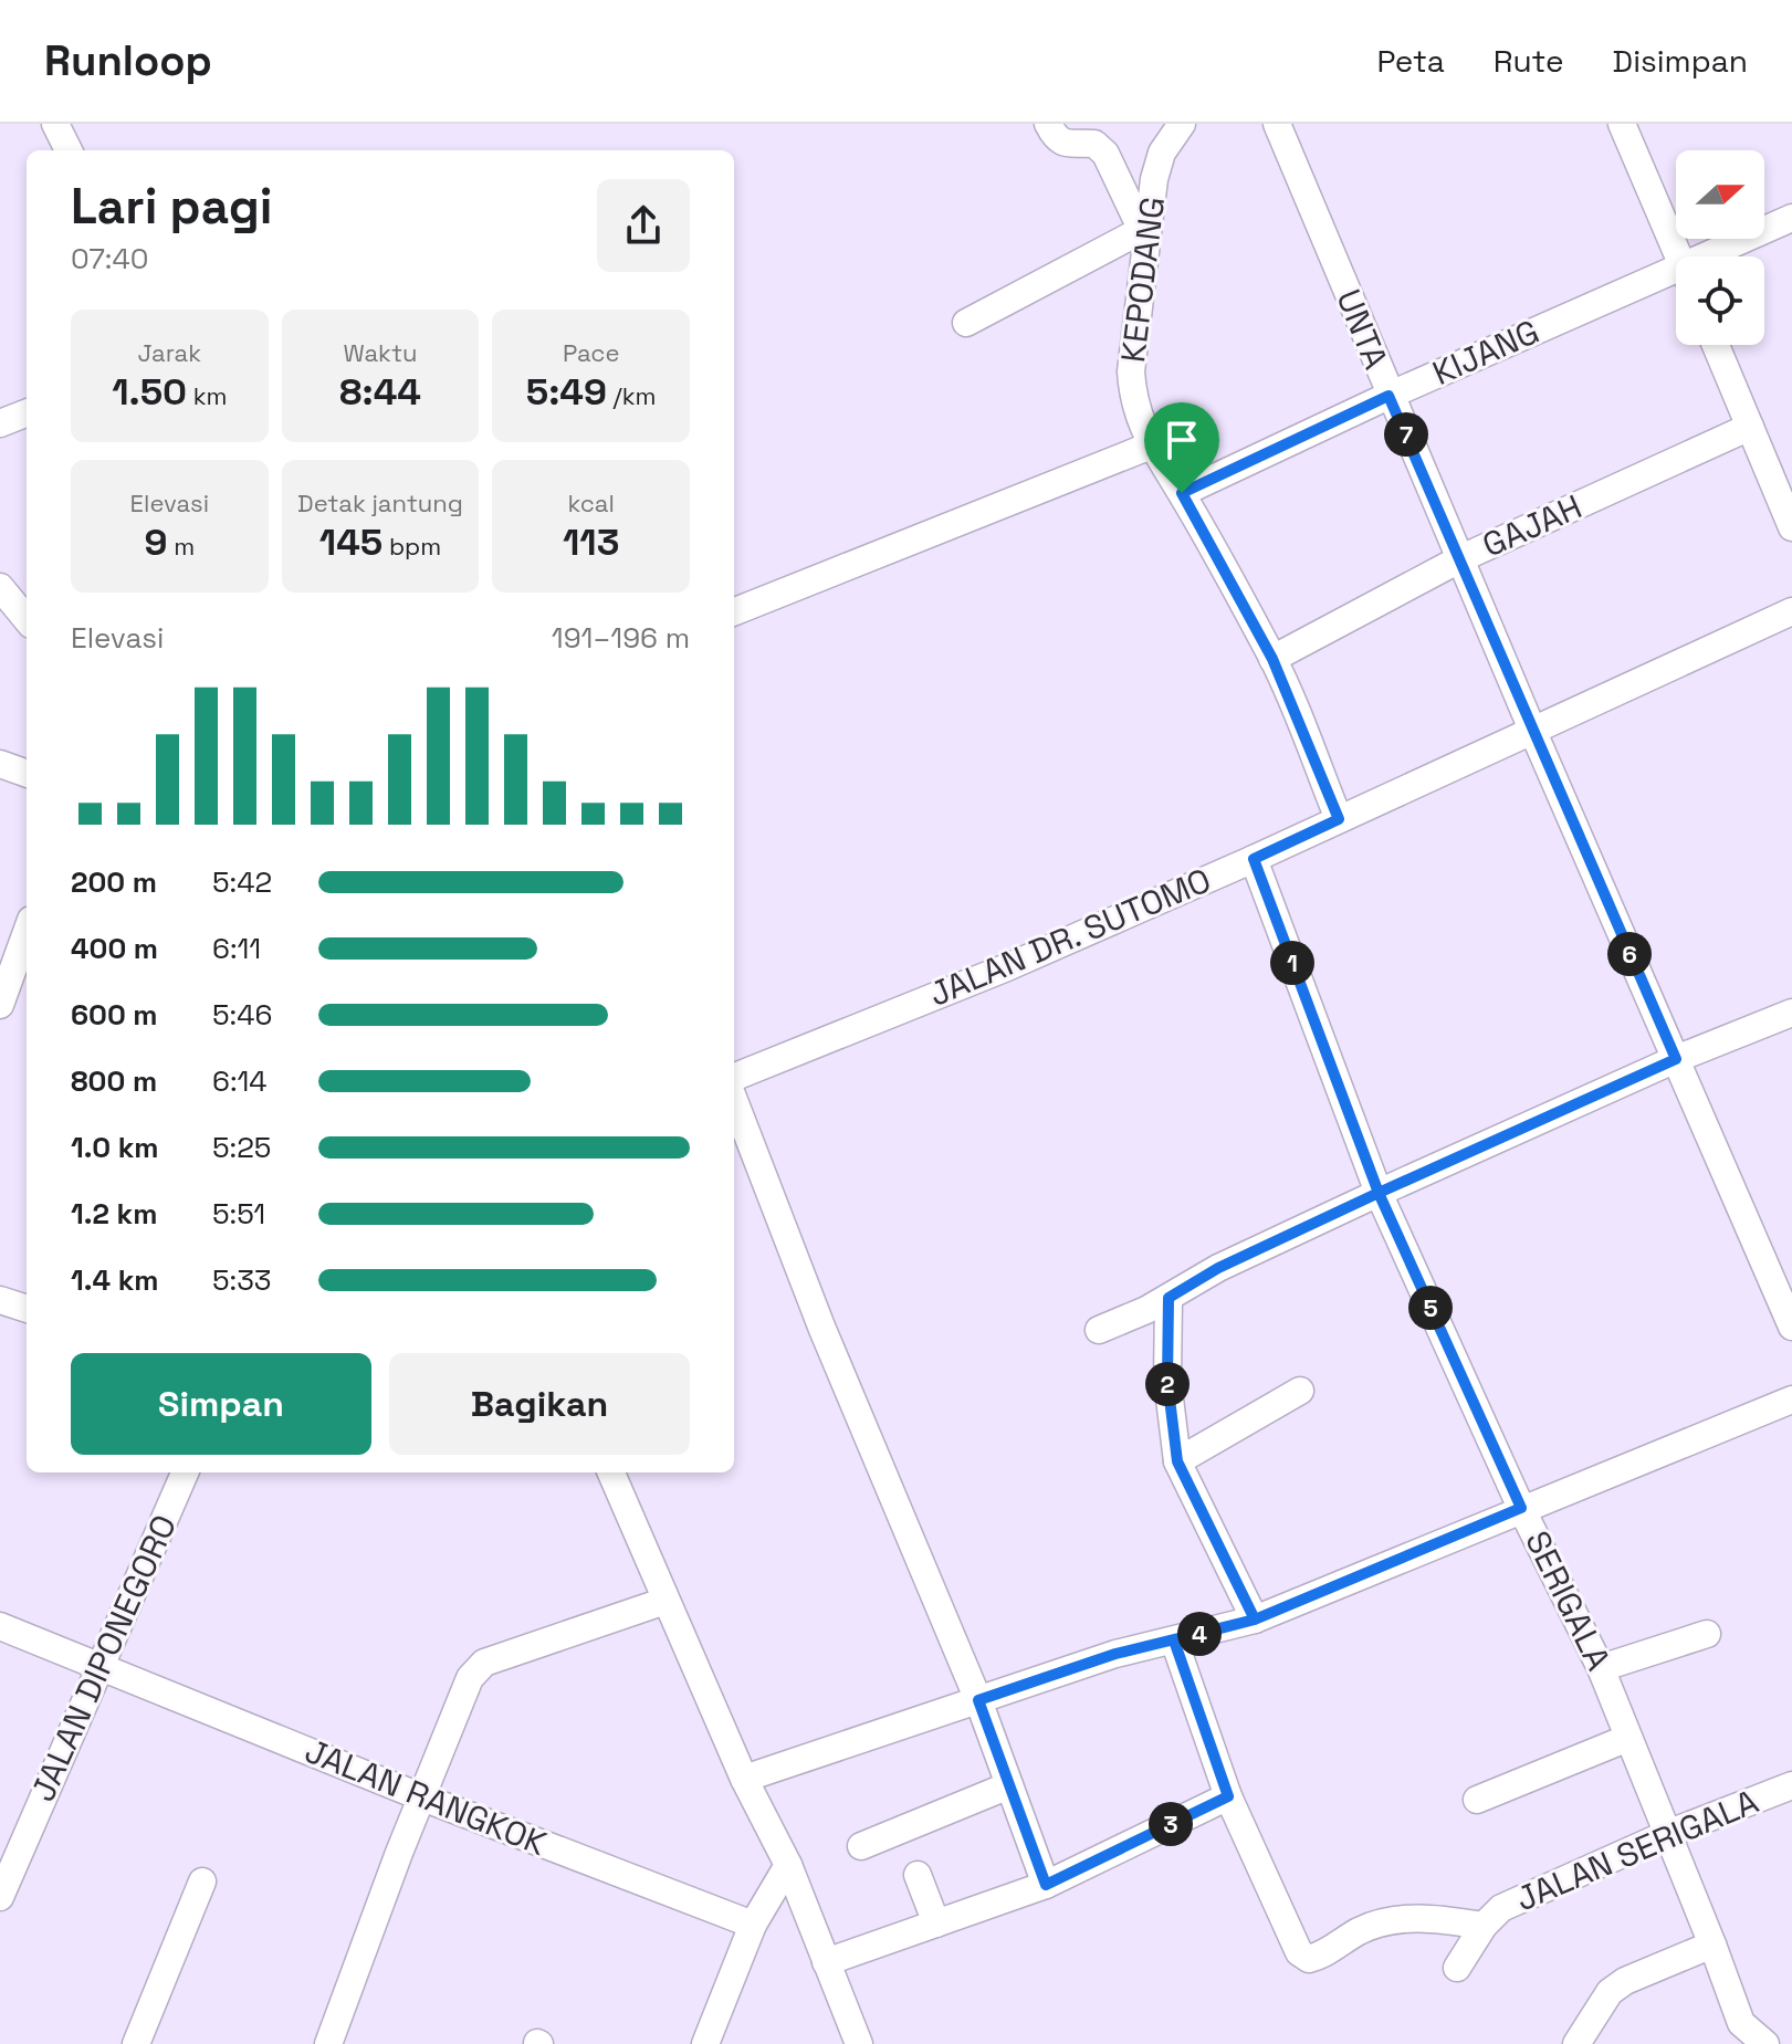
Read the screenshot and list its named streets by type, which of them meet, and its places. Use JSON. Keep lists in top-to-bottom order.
{
  "streets": {
    "street": [
      "KEPODANG",
      "UNTA",
      "KIJANG",
      "GAJAH",
      "JALAN DR. SUTOMO",
      "SERIGALA",
      "JALAN DIPONEGORO",
      "JALAN RANGKOK",
      "JALAN SERIGALA"
    ]
  },
  "crossings": [
    ["KEPODANG", "KIJANG"],
    ["KEPODANG", "GAJAH"],
    ["KEPODANG", "JALAN DR. SUTOMO"],
    ["UNTA", "KIJANG"],
    ["UNTA", "GAJAH"],
    ["UNTA", "JALAN DR. SUTOMO"],
    ["JALAN DR. SUTOMO", "SERIGALA"],
    ["SERIGALA", "JALAN SERIGALA"],
    ["JALAN DIPONEGORO", "JALAN RANGKOK"]
  ],
  "north": "right",
  "page": {
    "header": "Runloop",
    "nav": ["Peta", "Rute", "Disimpan"],
    "heading": ["Lari pagi", "07:40"],
    "stats": [
      ["Jarak", "1.50 km"],
      ["Waktu", "8:44"],
      ["Pace", "5:49 /km"],
      ["Elevasi", "9 m"],
      ["Detak jantung", "145 bpm"],
      ["kcal", "113"]
    ],
    "pins": [
      "7",
      "6",
      "1",
      "5",
      "2",
      "4",
      "3"
    ],
    "chart": ["Elevasi", "191–196 m"],
    "list": [
      {
        "name": "200 m",
        "note": "5:42"
      },
      {
        "name": "400 m",
        "note": "6:11"
      },
      {
        "name": "600 m",
        "note": "5:46"
      },
      {
        "name": "800 m",
        "note": "6:14"
      },
      {
        "name": "1.0 km",
        "note": "5:25"
      },
      {
        "name": "1.2 km",
        "note": "5:51"
      },
      {
        "name": "1.4 km",
        "note": "5:33"
      }
    ],
    "buttons": ["Simpan", "Bagikan"]
  }
}
